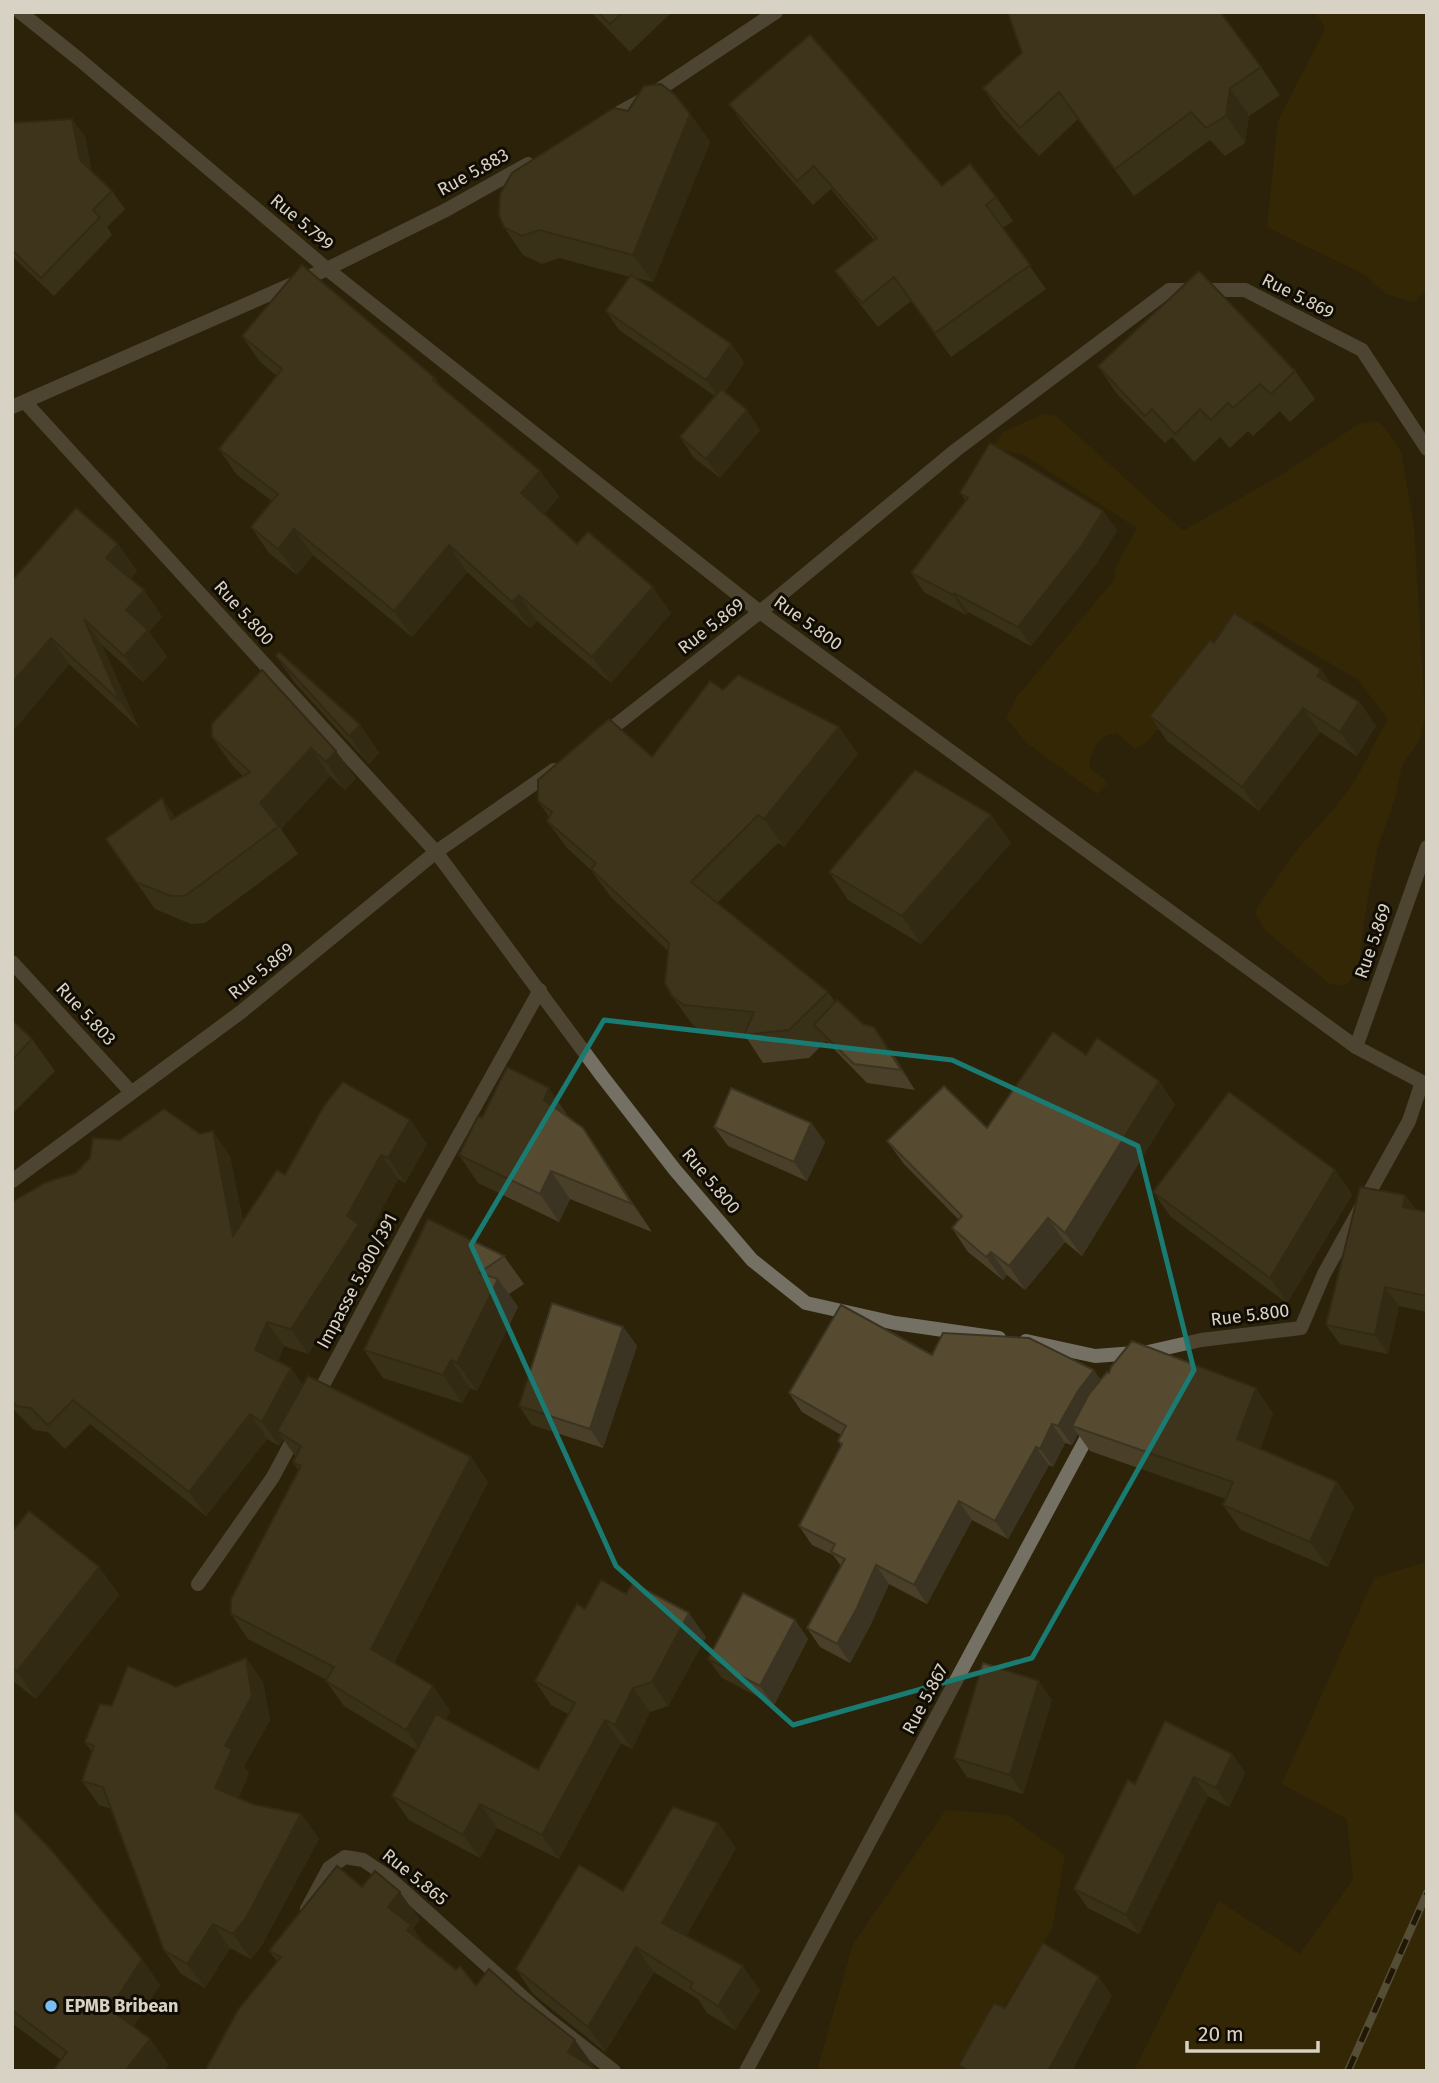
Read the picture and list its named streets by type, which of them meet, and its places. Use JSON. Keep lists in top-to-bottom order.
{
  "streets": {
    "street": [
      "Rue 5.883",
      "Rue 5.799",
      "Rue 5.869",
      "Rue 5.800",
      "Rue 5.803",
      "Impasse 5.800/391",
      "Rue 5.867",
      "Rue 5.865"
    ]
  },
  "crossings": [
    ["Rue 5.883", "Rue 5.799"],
    ["Rue 5.883", "Rue 5.800"],
    ["Rue 5.799", "Rue 5.800"],
    ["Rue 5.869", "Rue 5.800"],
    ["Rue 5.869", "Rue 5.803"],
    ["Rue 5.800", "Impasse 5.800/391"]
  ],
  "places": ["EPMB Bribean"],
  "scale_bar": "20 m"
}
